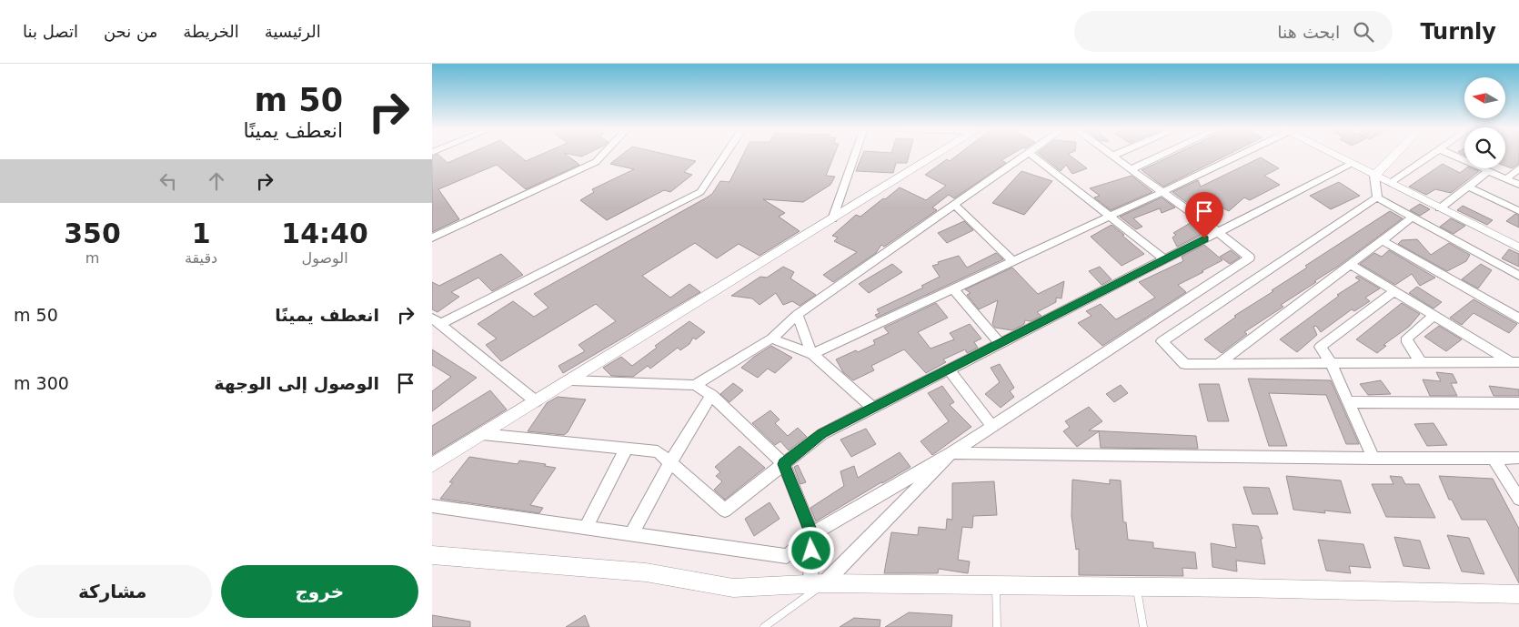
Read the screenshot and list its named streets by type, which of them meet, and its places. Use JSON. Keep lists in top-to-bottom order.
{
  "north": "left",
  "page": {
    "header": "Turnly",
    "search": "ابحث هنا",
    "nav": [
      "الرئيسية",
      "الخريطة",
      "من نحن",
      "اتصل بنا"
    ],
    "turn": ["50 m", "انعطف يمينًا"],
    "eta": [
      "14:40",
      "الوصول",
      "1",
      "دقيقة",
      "350",
      "m"
    ],
    "list": [
      {
        "name": "انعطف يمينًا",
        "value": "50 m"
      },
      {
        "name": "الوصول إلى الوجهة",
        "value": "300 m"
      }
    ],
    "buttons": ["خروج", "مشاركة"]
  }
}
